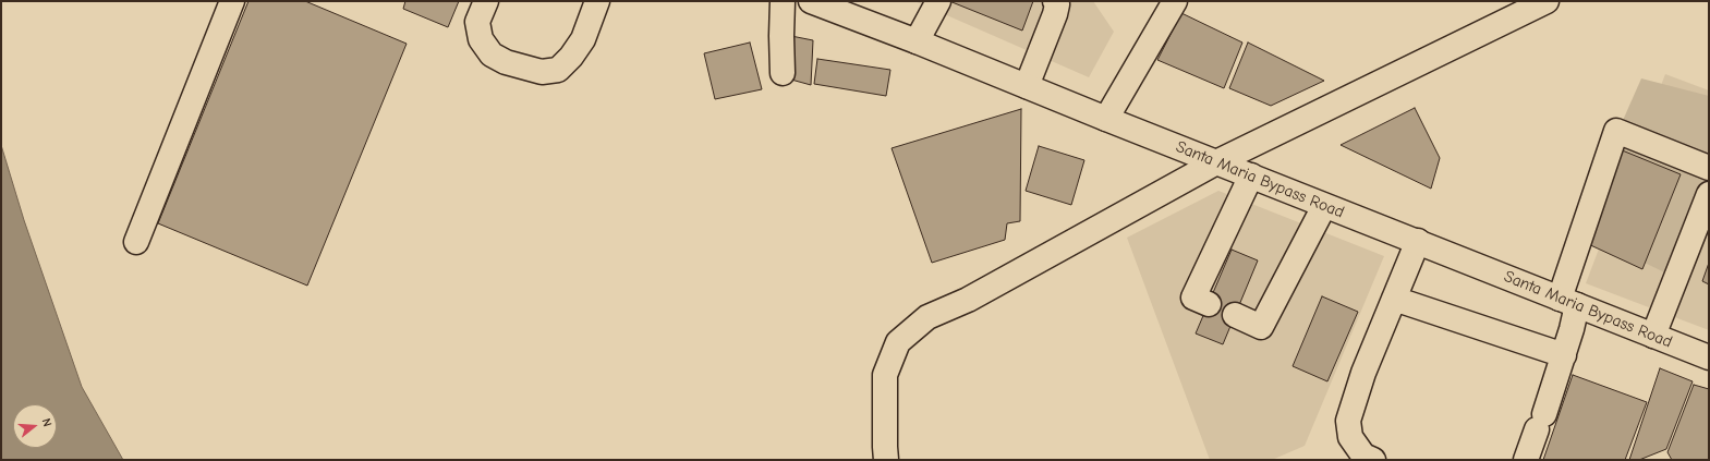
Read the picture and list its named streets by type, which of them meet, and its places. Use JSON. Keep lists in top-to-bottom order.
{
  "streets": {
    "main road": ["Santa Maria Bypass Road"]
  },
  "north": "right"
}
